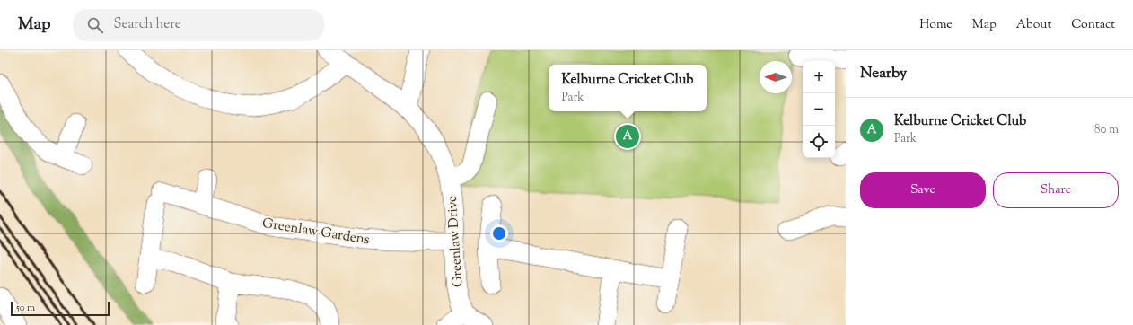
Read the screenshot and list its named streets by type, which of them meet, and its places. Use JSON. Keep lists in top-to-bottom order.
{
  "streets": {
    "street": ["Greenlaw Gardens", "Greenlaw Drive"]
  },
  "crossings": [
    ["Greenlaw Gardens", "Greenlaw Drive"]
  ],
  "scale_bar": "50 m",
  "north": "left",
  "page": {
    "header": "Map",
    "search": "Search here",
    "nav": [
      "Home",
      "Map",
      "About",
      "Contact"
    ],
    "heading": "Nearby",
    "map_buttons": ["+", "−"],
    "popup": ["Kelburne Cricket Club", "Park"],
    "list": [
      {
        "mark": "A",
        "name": "Kelburne Cricket Club",
        "note": "Park",
        "value": "80 m"
      }
    ],
    "pins": "A",
    "buttons": ["Save", "Share"],
    "scale": "50 m"
  }
}
